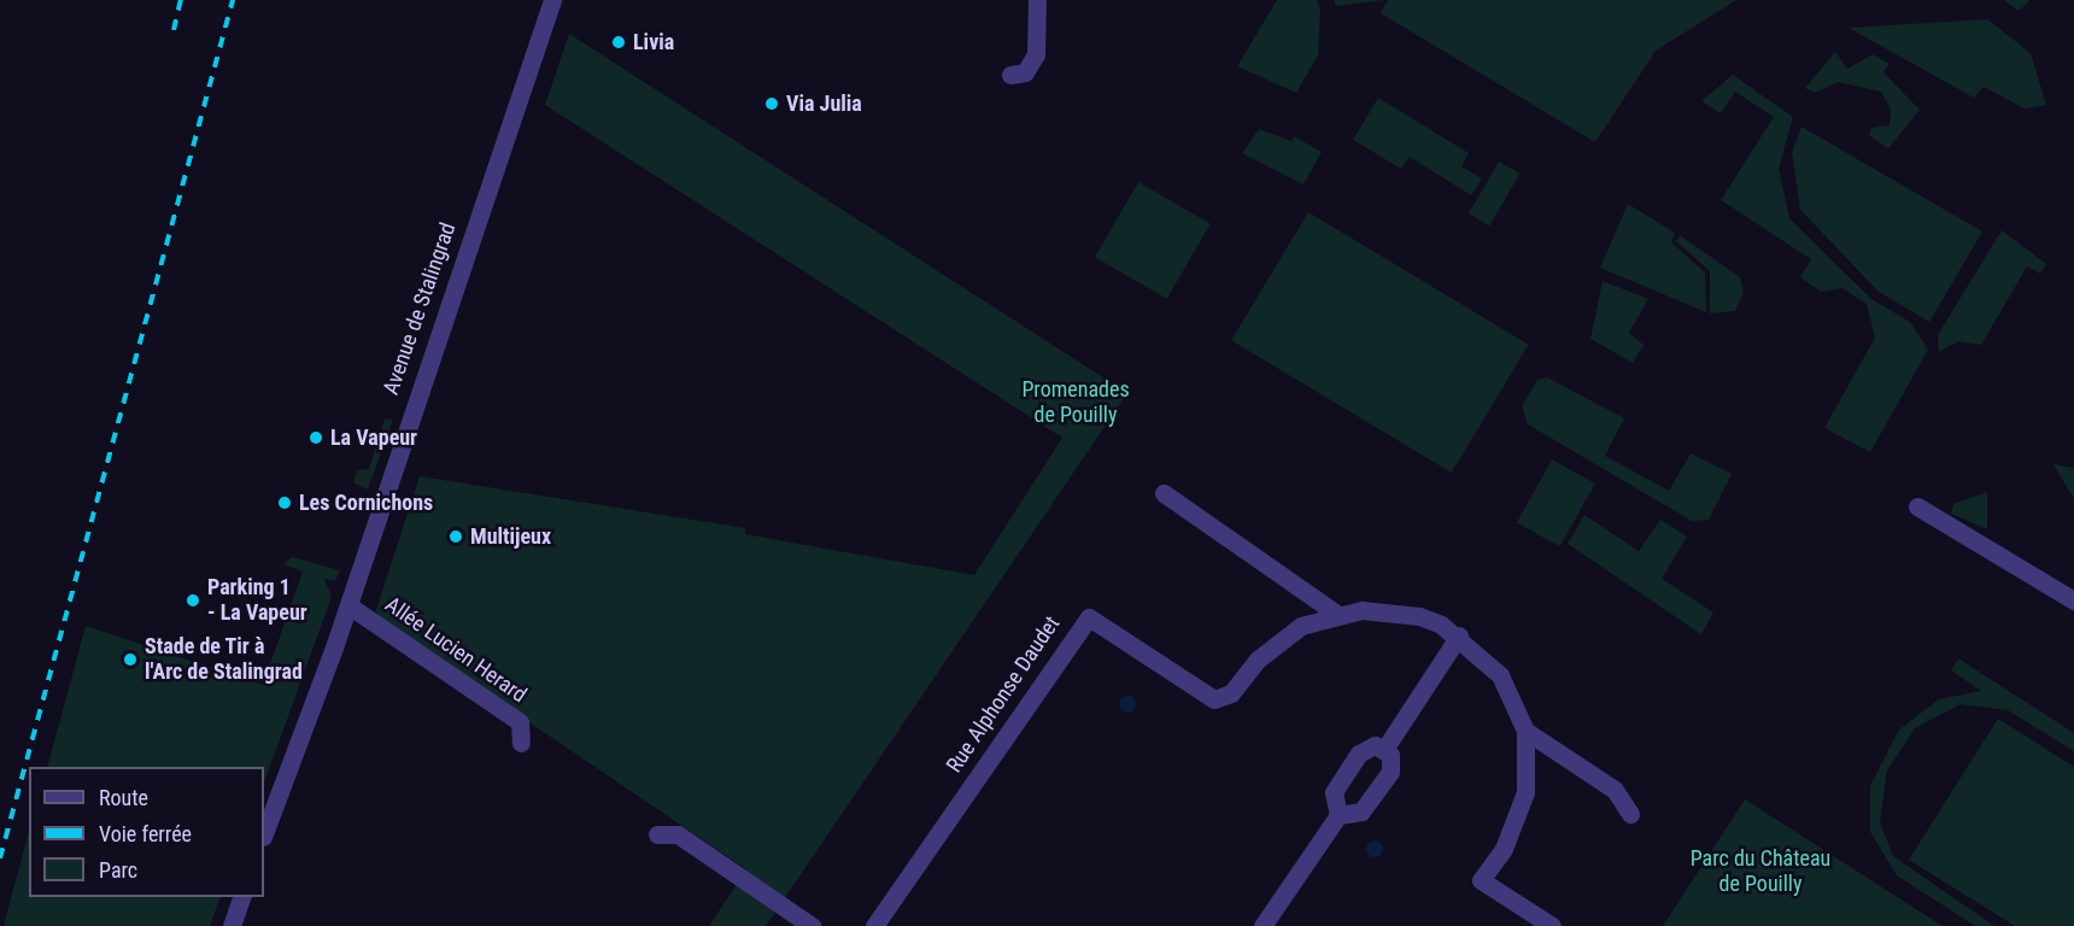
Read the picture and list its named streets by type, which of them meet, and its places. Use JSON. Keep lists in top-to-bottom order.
{
  "streets": {
    "street": ["Avenue de Stalingrad", "Allée Lucien Herard", "Rue Alphonse Daudet"]
  },
  "crossings": [
    ["Avenue de Stalingrad", "Allée Lucien Herard"]
  ],
  "parks": ["Promenades de Pouilly", "Parc du Château de Pouilly"],
  "places": [
    "Livia",
    "Via Julia",
    "La Vapeur",
    "Les Cornichons",
    "Multijeux",
    "Parking 1 - La Vapeur",
    "Stade de Tir à l'Arc de Stalingrad"
  ],
  "legend": ["Route", "Voie ferrée", "Parc"]
}
